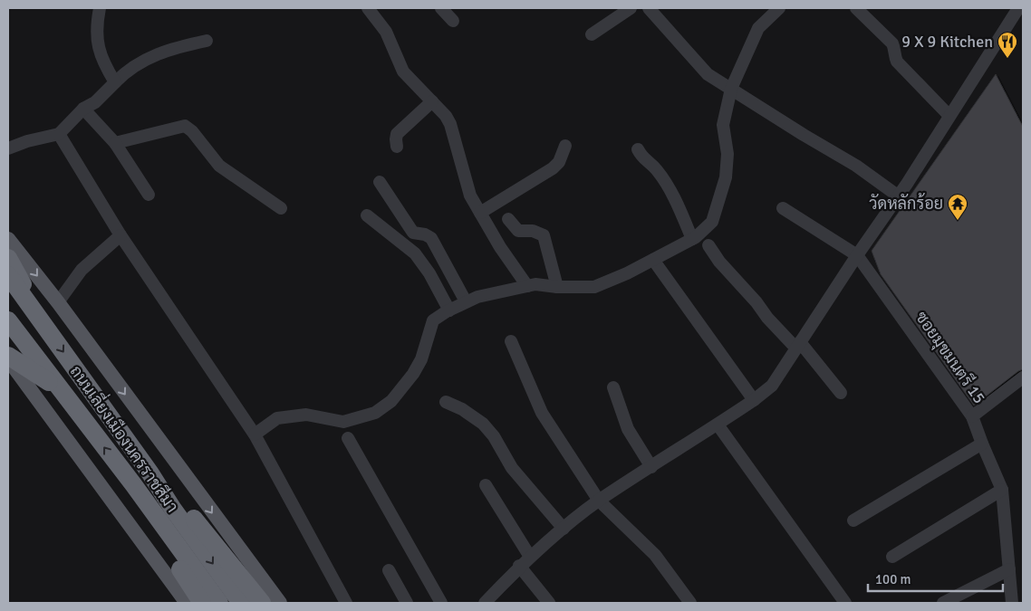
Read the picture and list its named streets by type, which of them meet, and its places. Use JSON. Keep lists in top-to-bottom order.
{
  "streets": {
    "highway": ["ถนนเลี่ยงเมืองนครราชสีมา"],
    "street": ["ซอยมุขมนตรี 15"]
  },
  "places": {
    "restaurant": ["9 X 9 Kitchen"],
    "temple": ["วัดหลักร้อย"]
  },
  "scale_bar": "100 m"
}
